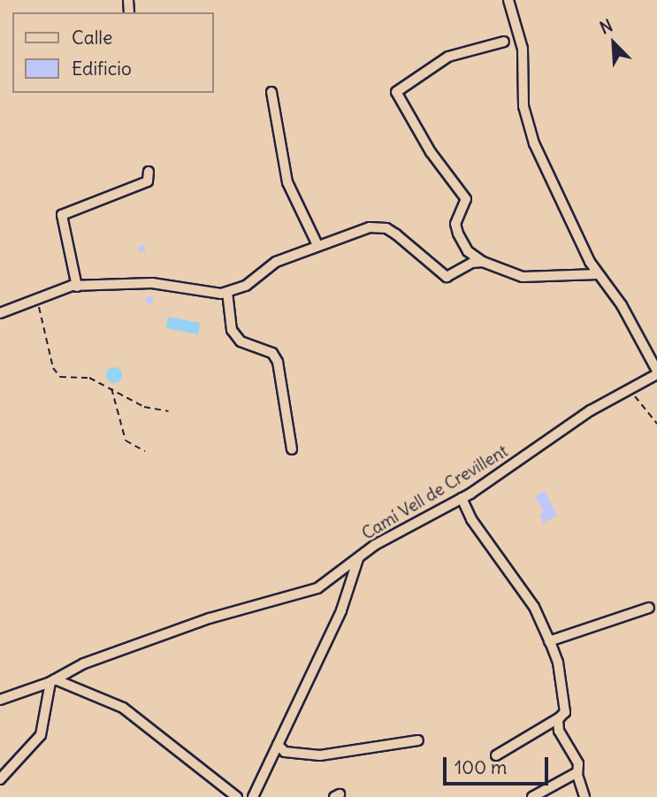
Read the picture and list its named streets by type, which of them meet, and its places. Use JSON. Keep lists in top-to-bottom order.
{
  "streets": {
    "street": ["Camí Vell de Crevillent"]
  },
  "legend": ["Calle", "Edificio"],
  "scale_bar": "100 m",
  "north": "top left"
}
